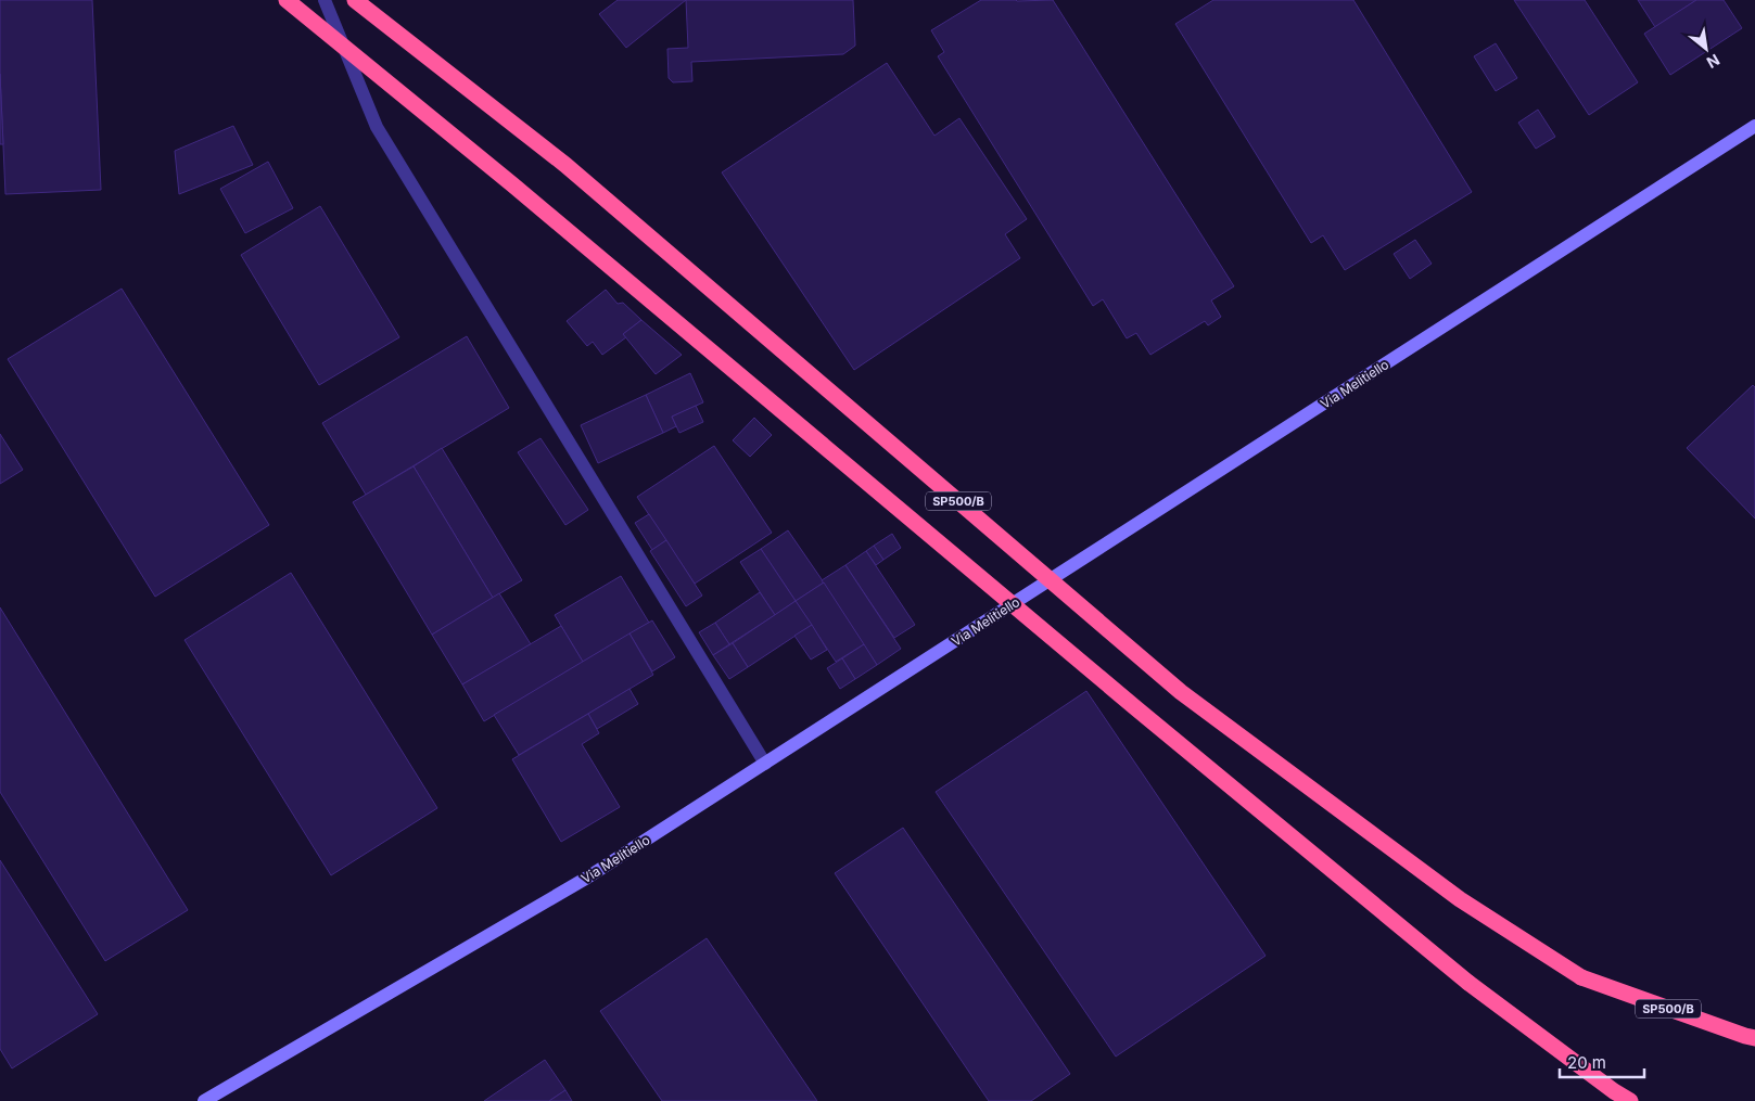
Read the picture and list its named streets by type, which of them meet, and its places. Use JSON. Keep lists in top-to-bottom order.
{
  "streets": {
    "highway": ["SP500/B"],
    "street": ["Via Melitiello"]
  },
  "scale_bar": "20 m",
  "north": "bottom right"
}
